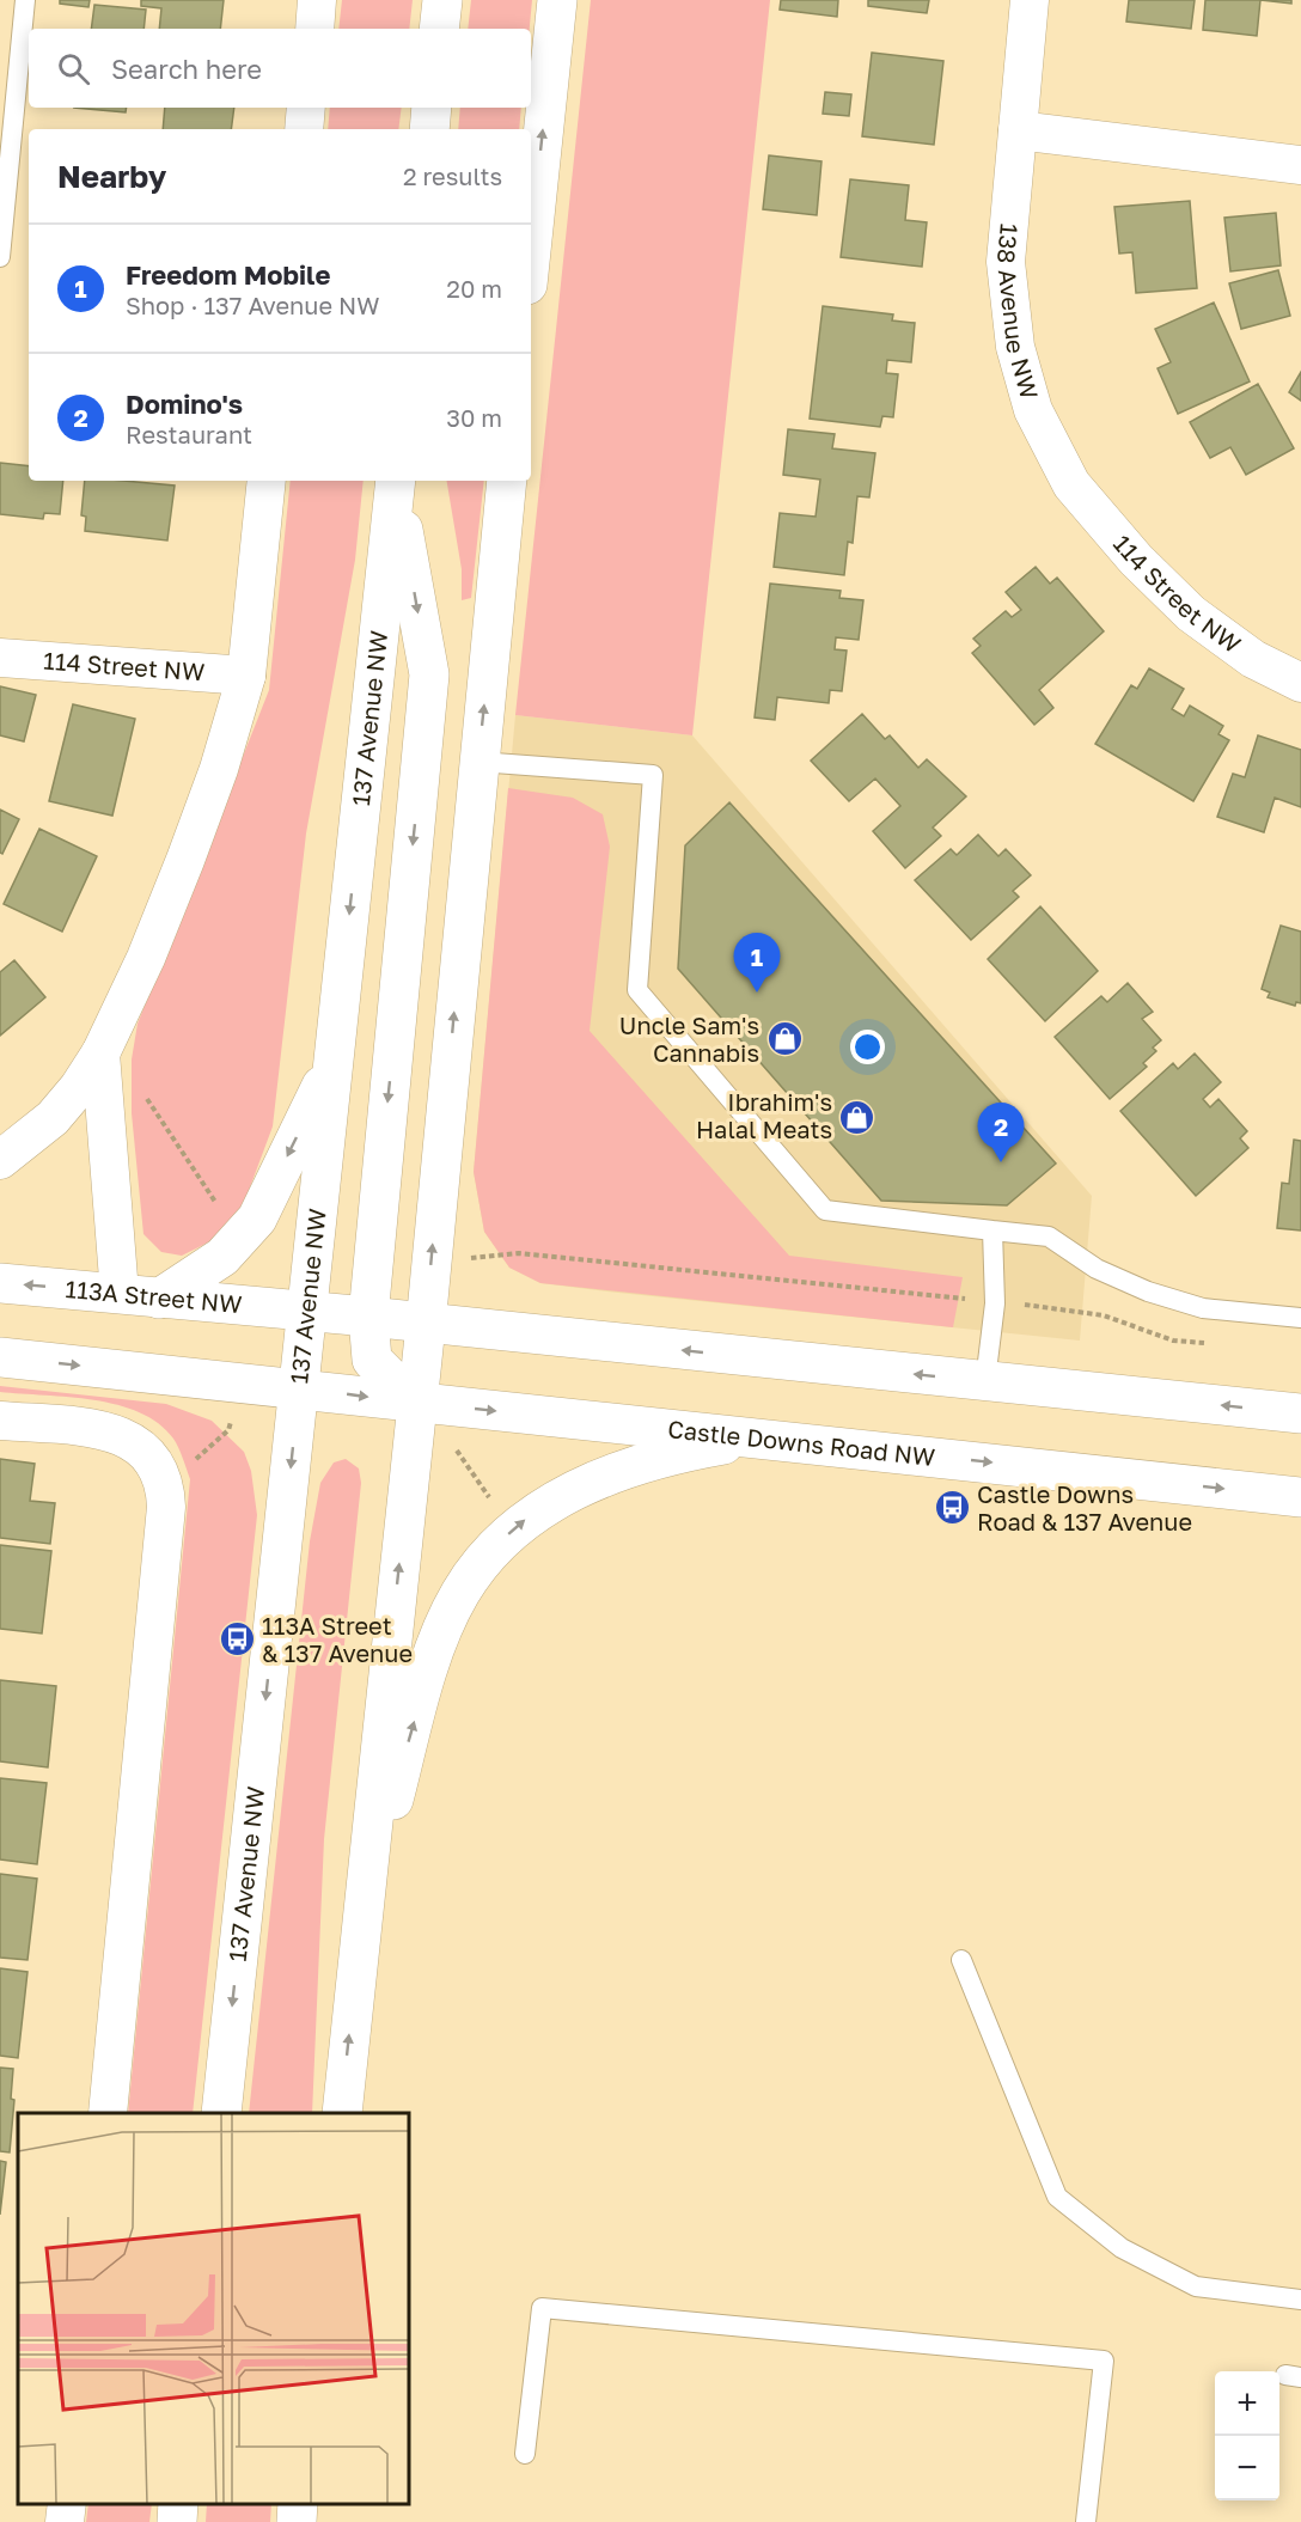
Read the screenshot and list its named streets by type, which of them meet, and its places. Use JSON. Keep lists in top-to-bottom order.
{
  "streets": {
    "main road": ["137 Avenue NW", "113A Street NW", "Castle Downs Road NW"],
    "street": ["138 Avenue NW", "114 Street NW"]
  },
  "crossings": [
    ["138 Avenue NW", "114 Street NW"],
    ["137 Avenue NW", "113A Street NW"],
    ["137 Avenue NW", "Castle Downs Road NW"]
  ],
  "places": {
    "shop": ["Uncle Sam's Cannabis", "Ibrahim's Halal Meats"],
    "bus stop": ["Castle Downs Road & 137 Avenue", "113A Street & 137 Avenue"]
  },
  "page": {
    "search": "Search here",
    "heading": ["Nearby", "2 results"],
    "list": [
      {
        "mark": "1",
        "name": "Freedom Mobile",
        "note": "Shop · 137 Avenue NW",
        "value": "20 m"
      },
      {
        "mark": "2",
        "name": "Domino's",
        "note": "Restaurant",
        "value": "30 m"
      }
    ],
    "pins": ["1", "2"],
    "map_buttons": ["+", "−"]
  }
}
